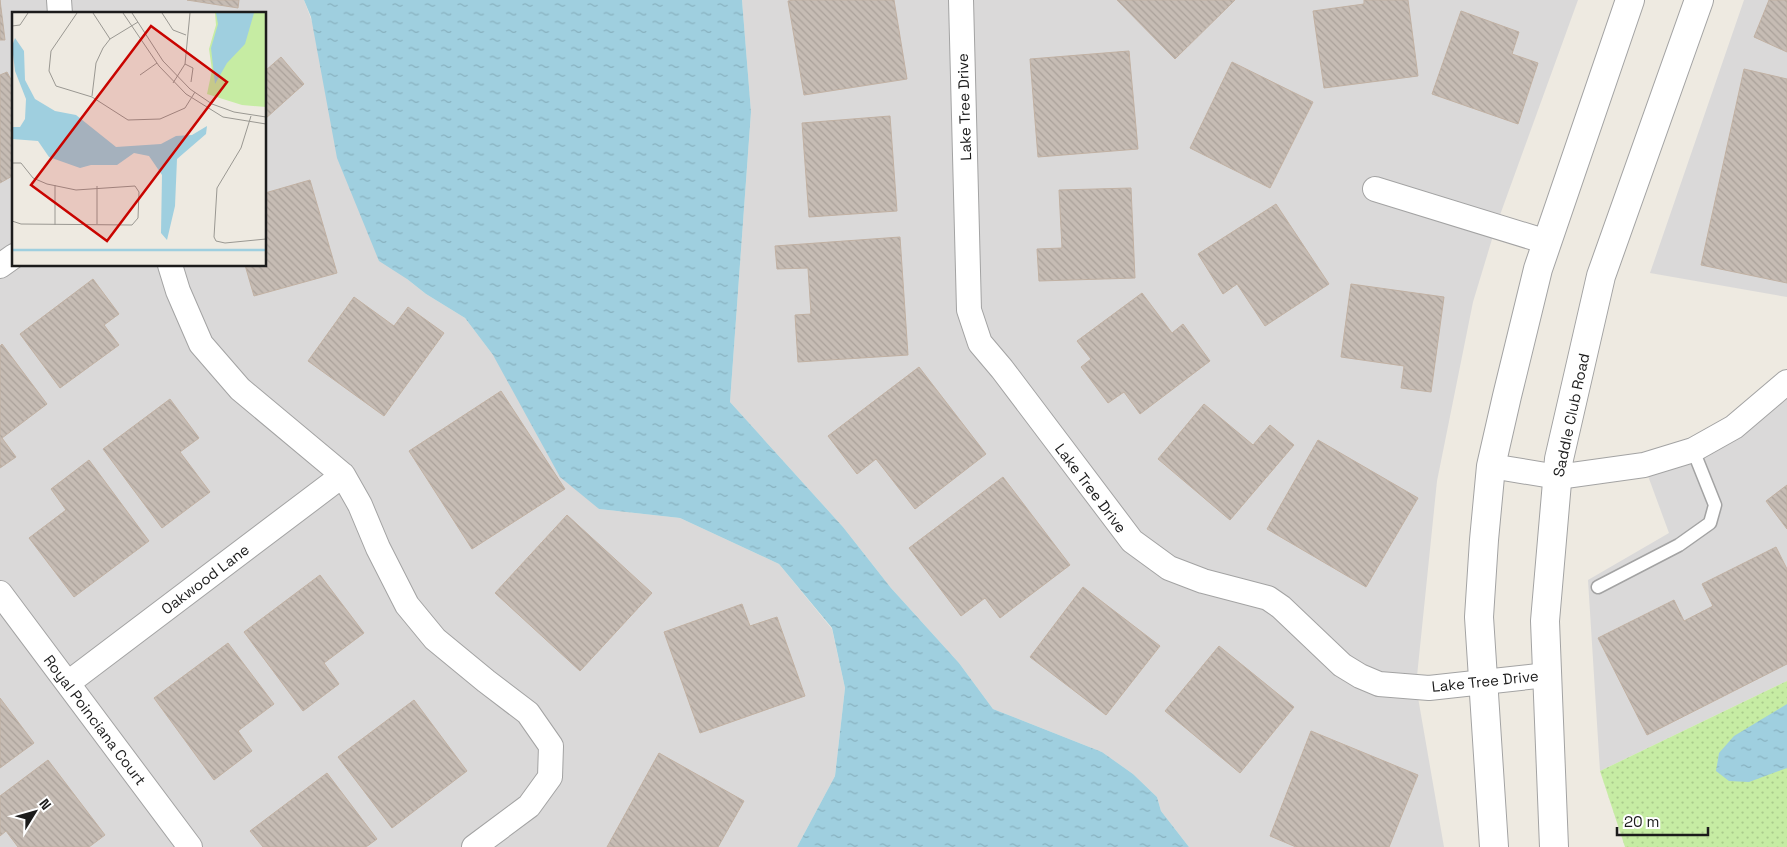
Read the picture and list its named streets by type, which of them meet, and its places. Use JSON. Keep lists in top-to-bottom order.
{
  "streets": {
    "street": [
      "Lake Tree Drive",
      "Saddle Club Road",
      "Oakwood Lane",
      "Royal Poinciana Court"
    ]
  },
  "crossings": [
    ["Lake Tree Drive", "Saddle Club Road"],
    ["Oakwood Lane", "Royal Poinciana Court"]
  ],
  "scale_bar": "20 m",
  "north": "top right"
}
